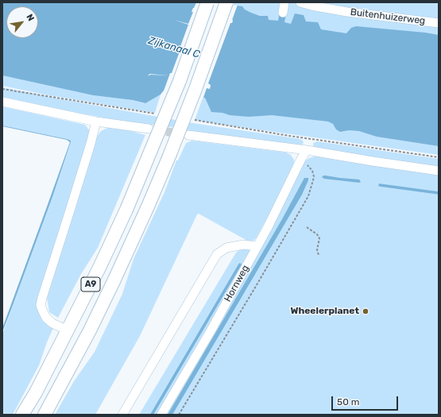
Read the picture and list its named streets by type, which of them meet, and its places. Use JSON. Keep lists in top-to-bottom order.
{
  "streets": {
    "highway": ["A9"],
    "street": ["Buitenhuizerweg", "Hornweg"]
  },
  "water": ["Zijkanaal C"],
  "places": ["Wheelerplanet"],
  "scale_bar": "50 m",
  "north": "top right"
}
